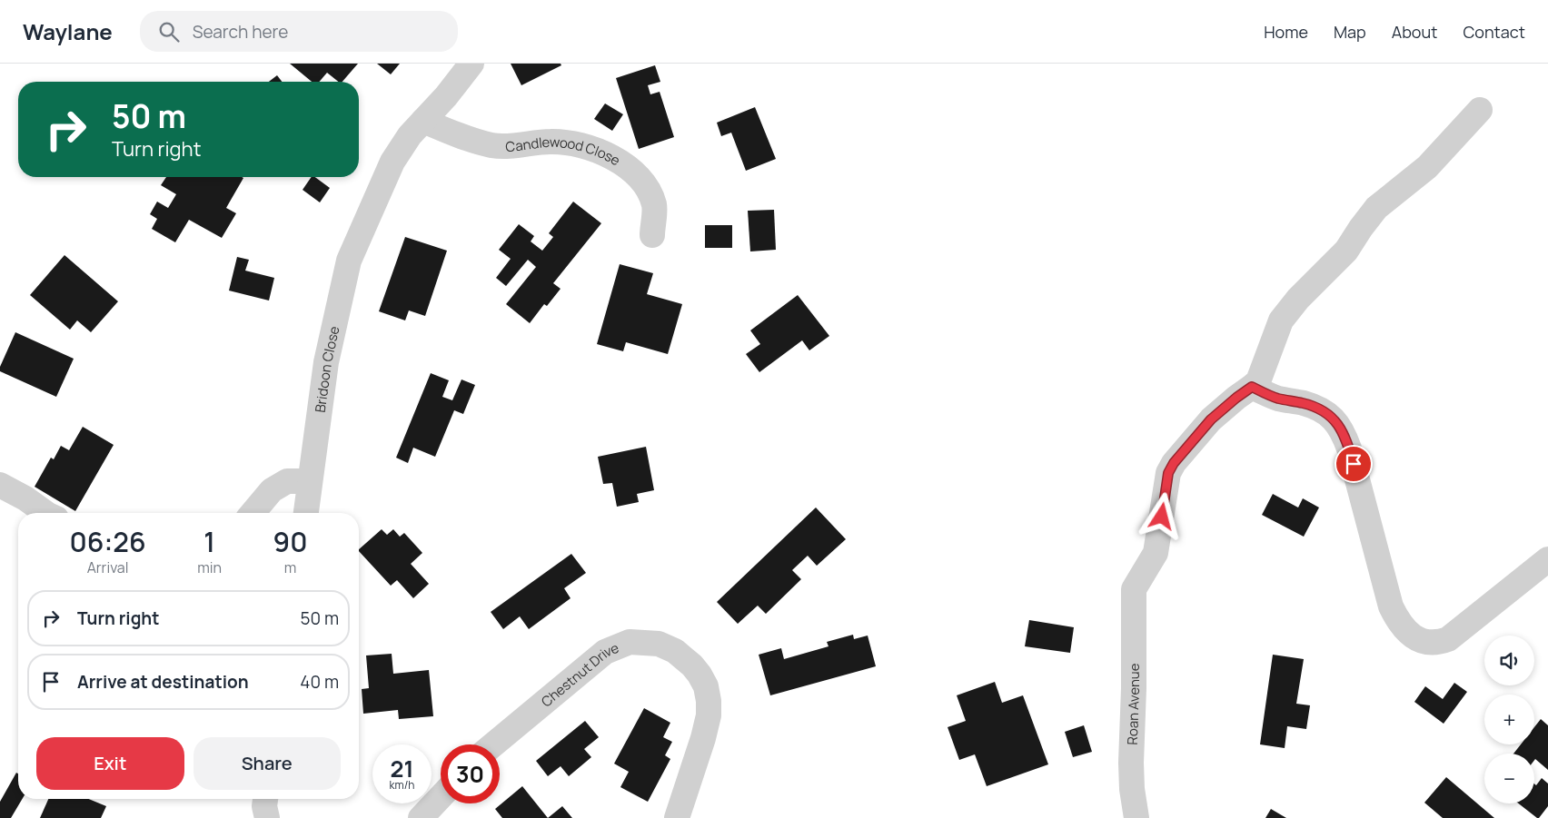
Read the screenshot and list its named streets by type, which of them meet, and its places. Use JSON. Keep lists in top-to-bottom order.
{
  "streets": {
    "street": [
      "Candlewood Close",
      "Bridoon Close",
      "Chestnut Drive",
      "Roan Avenue"
    ]
  },
  "crossings": [
    ["Candlewood Close", "Bridoon Close"]
  ],
  "page": {
    "header": "Waylane",
    "search": "Search here",
    "nav": [
      "Home",
      "Map",
      "About",
      "Contact"
    ],
    "turn": ["50 m", "Turn right"],
    "eta": [
      "06:26",
      "Arrival",
      "1",
      "min",
      "90",
      "m"
    ],
    "list": [
      {
        "name": "Turn right",
        "value": "50 m"
      },
      {
        "name": "Arrive at destination",
        "value": "40 m"
      }
    ],
    "map_buttons": ["+", "−"],
    "buttons": ["Exit", "Share"],
    "speed": "21 km/h",
    "limit": "30"
  }
}
